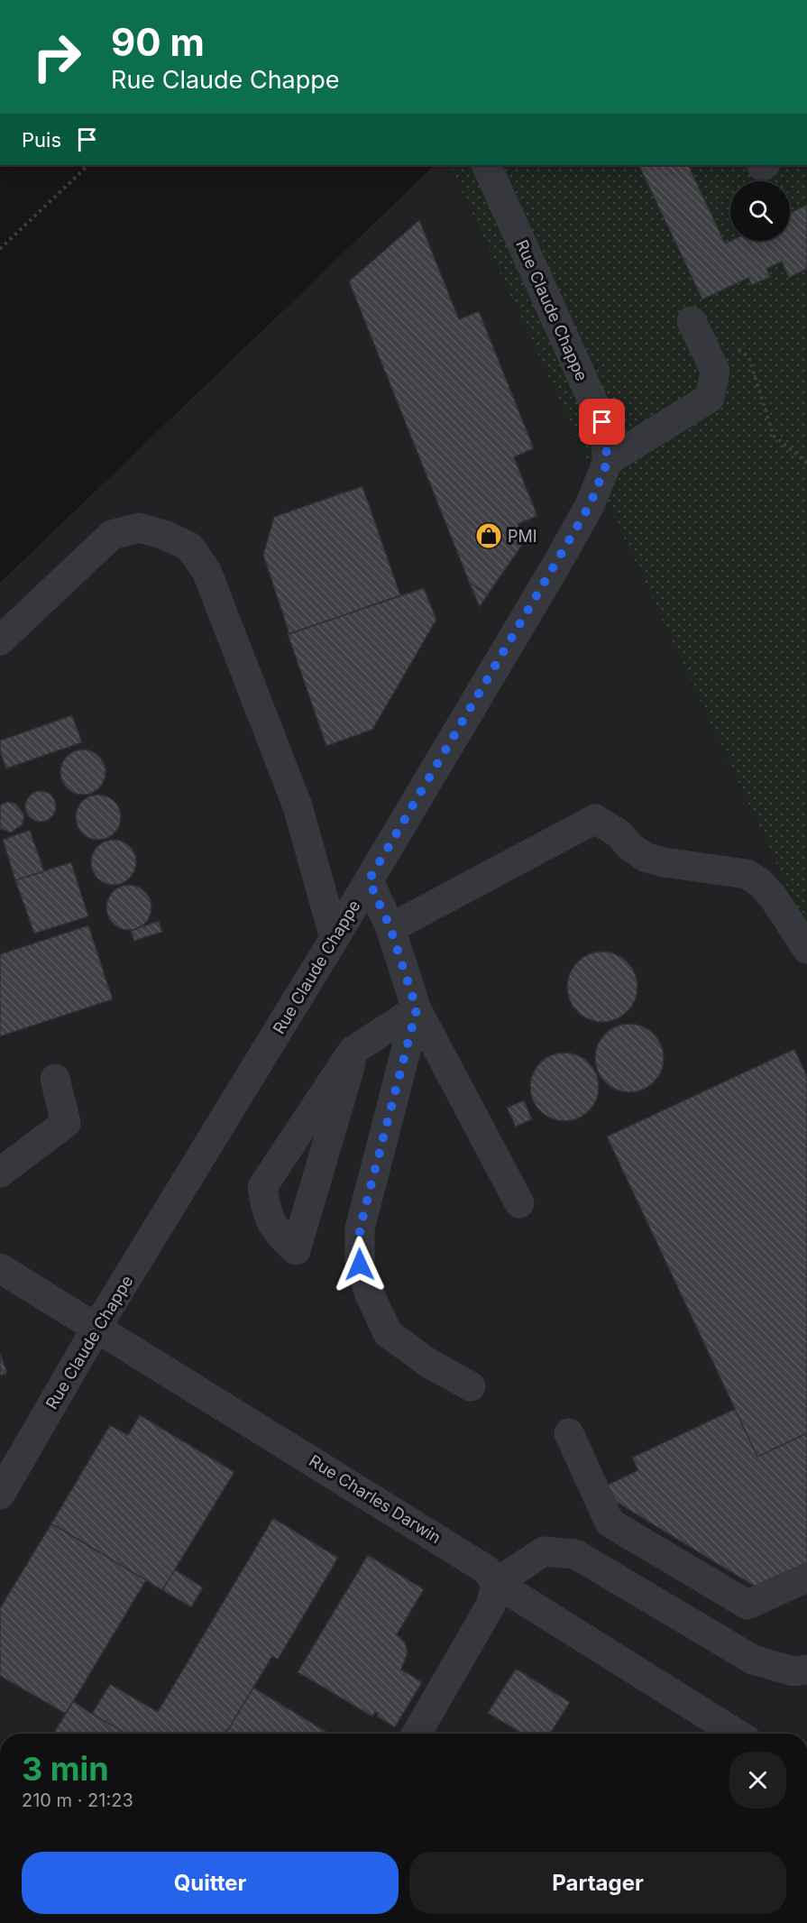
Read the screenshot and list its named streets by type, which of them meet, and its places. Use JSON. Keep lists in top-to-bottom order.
{
  "streets": {
    "street": ["Rue Claude Chappe", "Rue Charles Darwin"]
  },
  "crossings": [
    ["Rue Claude Chappe", "Rue Charles Darwin"]
  ],
  "places": {
    "shop": ["PMI"]
  },
  "page": {
    "turn": ["90 m", "Rue Claude Chappe"],
    "then": "Puis",
    "heading": ["3 min", "210 m · 21:23"],
    "buttons": ["Quitter", "Partager"]
  }
}
